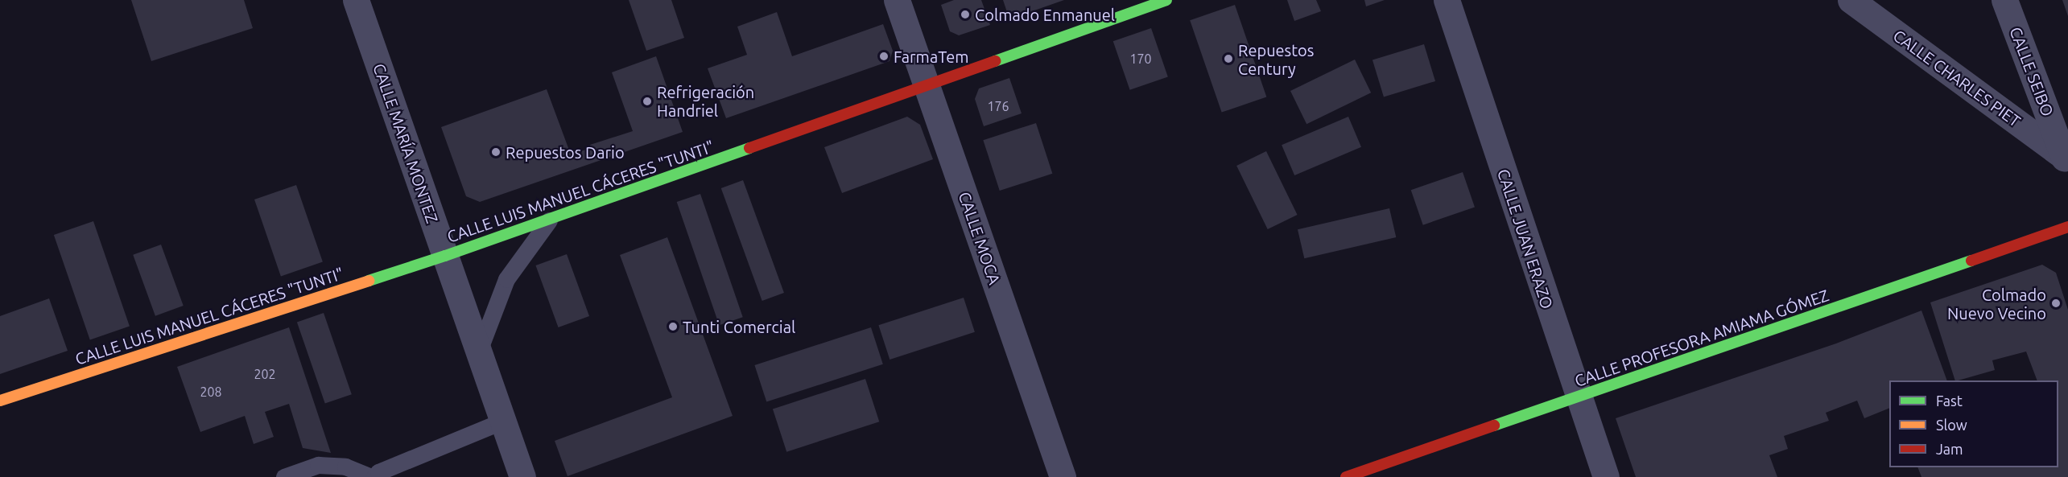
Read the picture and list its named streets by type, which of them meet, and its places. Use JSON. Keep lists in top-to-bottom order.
{
  "streets": {
    "street": [
      "CALLE SEIBO",
      "CALLE CHARLES PIET",
      "CALLE MARÍA MONTEZ",
      "CALLE LUIS MANUEL CÁCERES \"TUNTI\"",
      "CALLE MOCA",
      "CALLE JUAN ERAZO",
      "CALLE PROFESORA AMIAMA GÓMEZ"
    ]
  },
  "crossings": [
    ["CALLE SEIBO", "CALLE CHARLES PIET"],
    ["CALLE MARÍA MONTEZ", "CALLE LUIS MANUEL CÁCERES \"TUNTI\""],
    ["CALLE LUIS MANUEL CÁCERES \"TUNTI\"", "CALLE MOCA"],
    ["CALLE JUAN ERAZO", "CALLE PROFESORA AMIAMA GÓMEZ"]
  ],
  "places": [
    "Colmado Enmanuel",
    "FarmaTem",
    "Repuestos Century",
    "Refrigeración Handriel",
    "Repuestos Dario",
    "Colmado Nuevo Vecino",
    "Tunti Comercial"
  ],
  "house_numbers": [
    "170",
    "176",
    "202",
    "208"
  ],
  "legend": ["Fast", "Slow", "Jam"]
}
